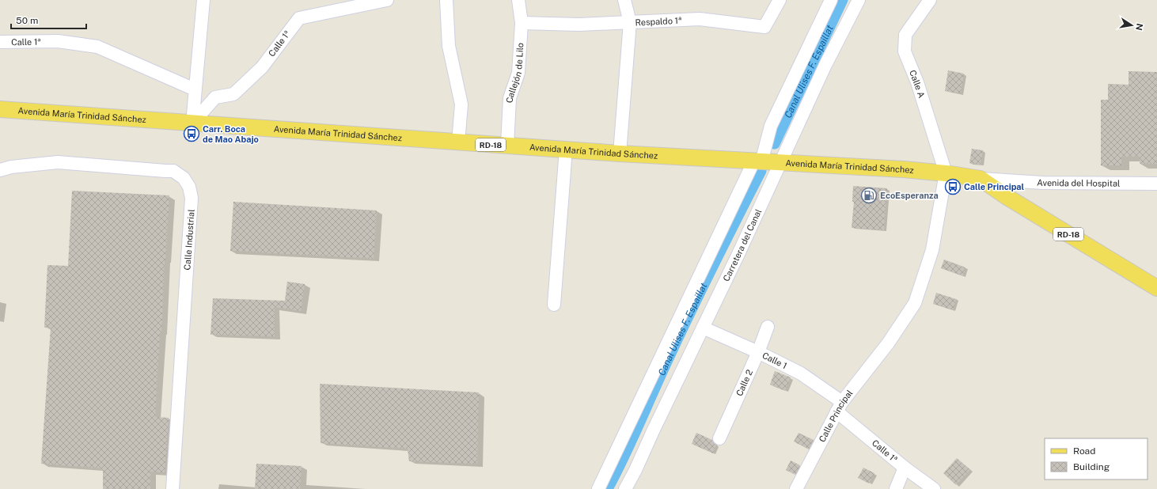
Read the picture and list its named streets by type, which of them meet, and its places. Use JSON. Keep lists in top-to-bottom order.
{
  "streets": {
    "main road": ["Avenida María Trinidad Sánchez", "RD-18"],
    "street": [
      "Respaldo 1ª",
      "Calle 1ª",
      "Callejón de Lilo",
      "Calle A",
      "Avenida del Hospital",
      "Calle Industrial",
      "Carretera del Canal",
      "Calle 1",
      "Calle 2",
      "Calle Principal"
    ]
  },
  "crossings": [
    ["Respaldo 1ª", "Callejón de Lilo"],
    ["Calle 1ª", "Avenida María Trinidad Sánchez"],
    ["Calle 1ª", "Calle 1"],
    ["Calle 1ª", "Calle Principal"],
    ["Callejón de Lilo", "Avenida María Trinidad Sánchez"],
    ["Calle A", "Avenida María Trinidad Sánchez"],
    ["Calle A", "Calle Principal"],
    ["Avenida María Trinidad Sánchez", "Avenida del Hospital"],
    ["Avenida María Trinidad Sánchez", "Carretera del Canal"],
    ["Avenida María Trinidad Sánchez", "Calle Principal"],
    ["Carretera del Canal", "Calle 1"],
    ["Calle 1", "Calle 2"],
    ["Calle 1", "Calle Principal"]
  ],
  "water": ["Canal Ulises F. Espaillat"],
  "places": {
    "bus stop": ["Carr. Boca de Mao Abajo", "Calle Principal"],
    "fuel station": ["EcoEsperanza"]
  },
  "legend": ["Road", "Building"],
  "scale_bar": "50 m",
  "north": "right"
}
